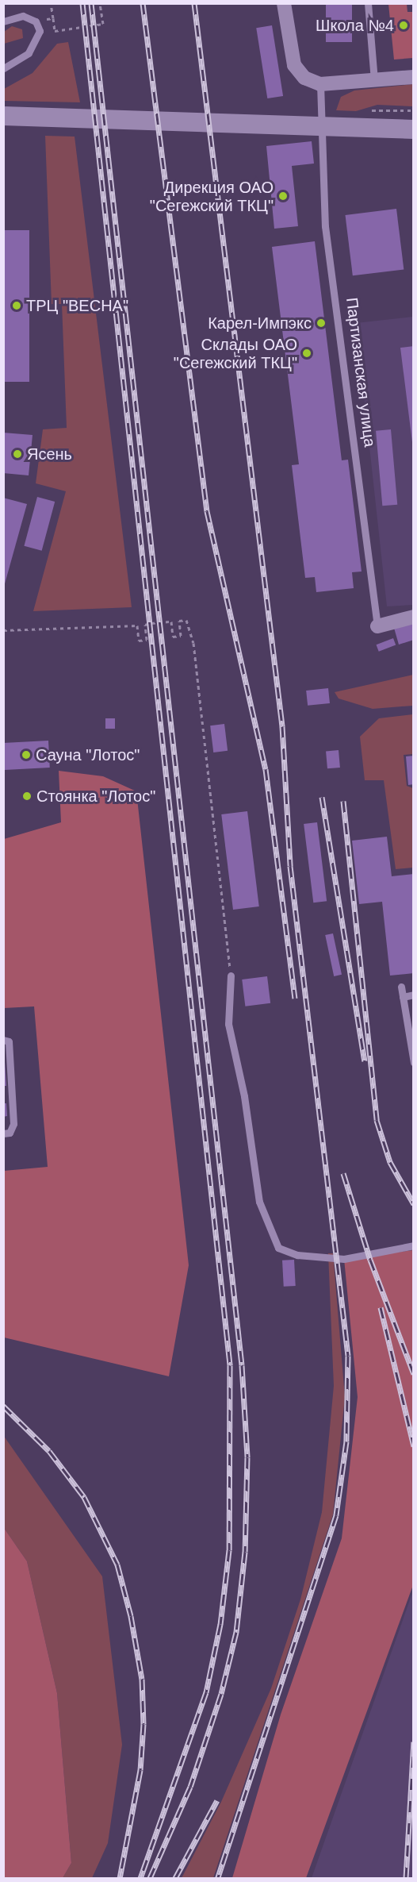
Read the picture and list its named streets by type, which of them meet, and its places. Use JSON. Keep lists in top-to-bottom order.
{
  "streets": {
    "street": ["Партизанская улица"]
  },
  "places": [
    "Школа №4",
    "Дирекция ОАО \"Сегежский ТКЦ\"",
    "ТРЦ \"ВЕСНА\"",
    "Карел-Импэкс",
    "Склады ОАО \"Сегежский ТКЦ\"",
    "Ясень",
    "Сауна \"Лотос\"",
    "Стоянка \"Лотос\""
  ]
}
